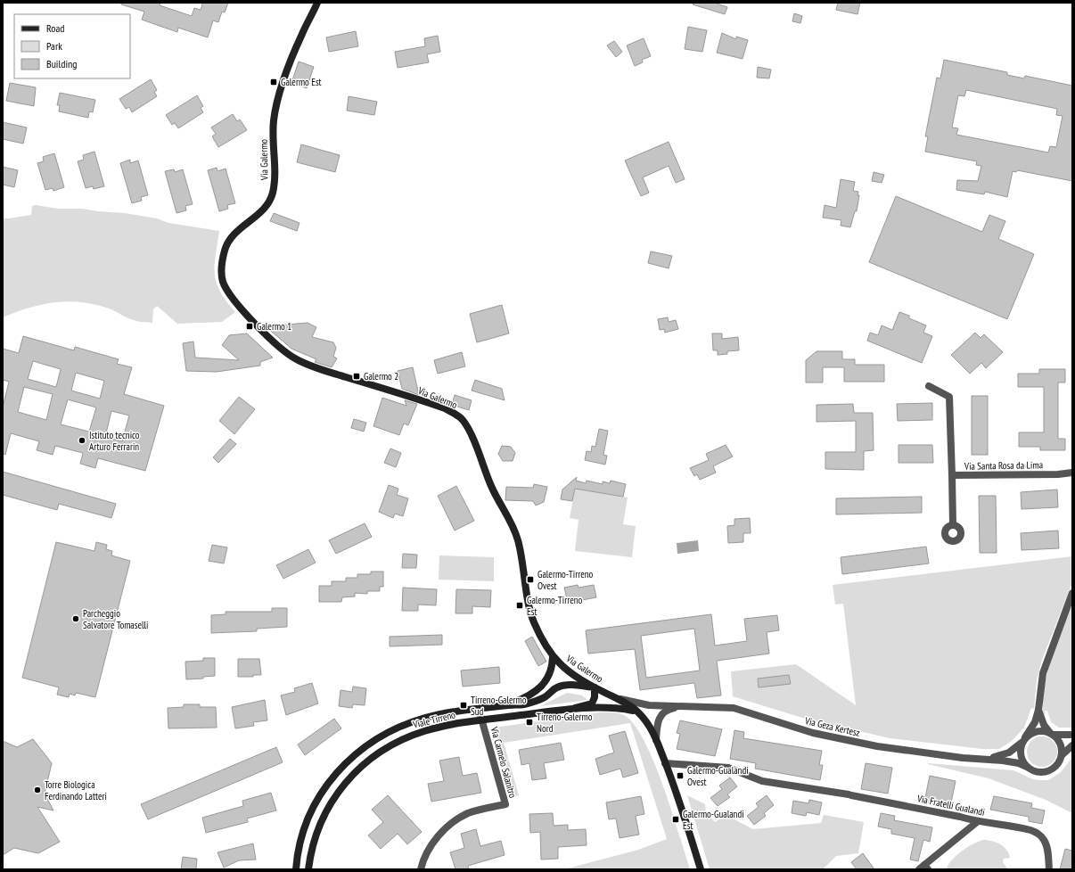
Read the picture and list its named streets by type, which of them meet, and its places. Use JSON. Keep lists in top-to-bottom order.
{
  "streets": {
    "main road": ["Via Galermo", "Viale Tirreno"],
    "street": [
      "Via Santa Rosa da Lima",
      "Via Geza Kertesz",
      "Via Carmelo Salanitro",
      "Via Fratelli Gualandi"
    ]
  },
  "crossings": [
    ["Via Galermo", "Viale Tirreno"],
    ["Via Galermo", "Via Fratelli Gualandi"],
    ["Viale Tirreno", "Via Carmelo Salanitro"]
  ],
  "places": {
    "transit": [
      "Galermo Est",
      "Galermo 1",
      "Galermo 2",
      "Galermo-Tirreno Ovest",
      "Galermo-Tirreno Est",
      "Tirreno-Galermo Sud",
      "Tirreno-Galermo Nord",
      "Galermo-Gualandi Ovest",
      "Galermo-Gualandi Est"
    ],
    "other": ["Istituto tecnico Arturo Ferrarin", "Parcheggio Salvatore Tomaselli", "Torre Biologica Ferdinando Latteri"]
  },
  "legend": ["Road", "Park", "Building"]
}
